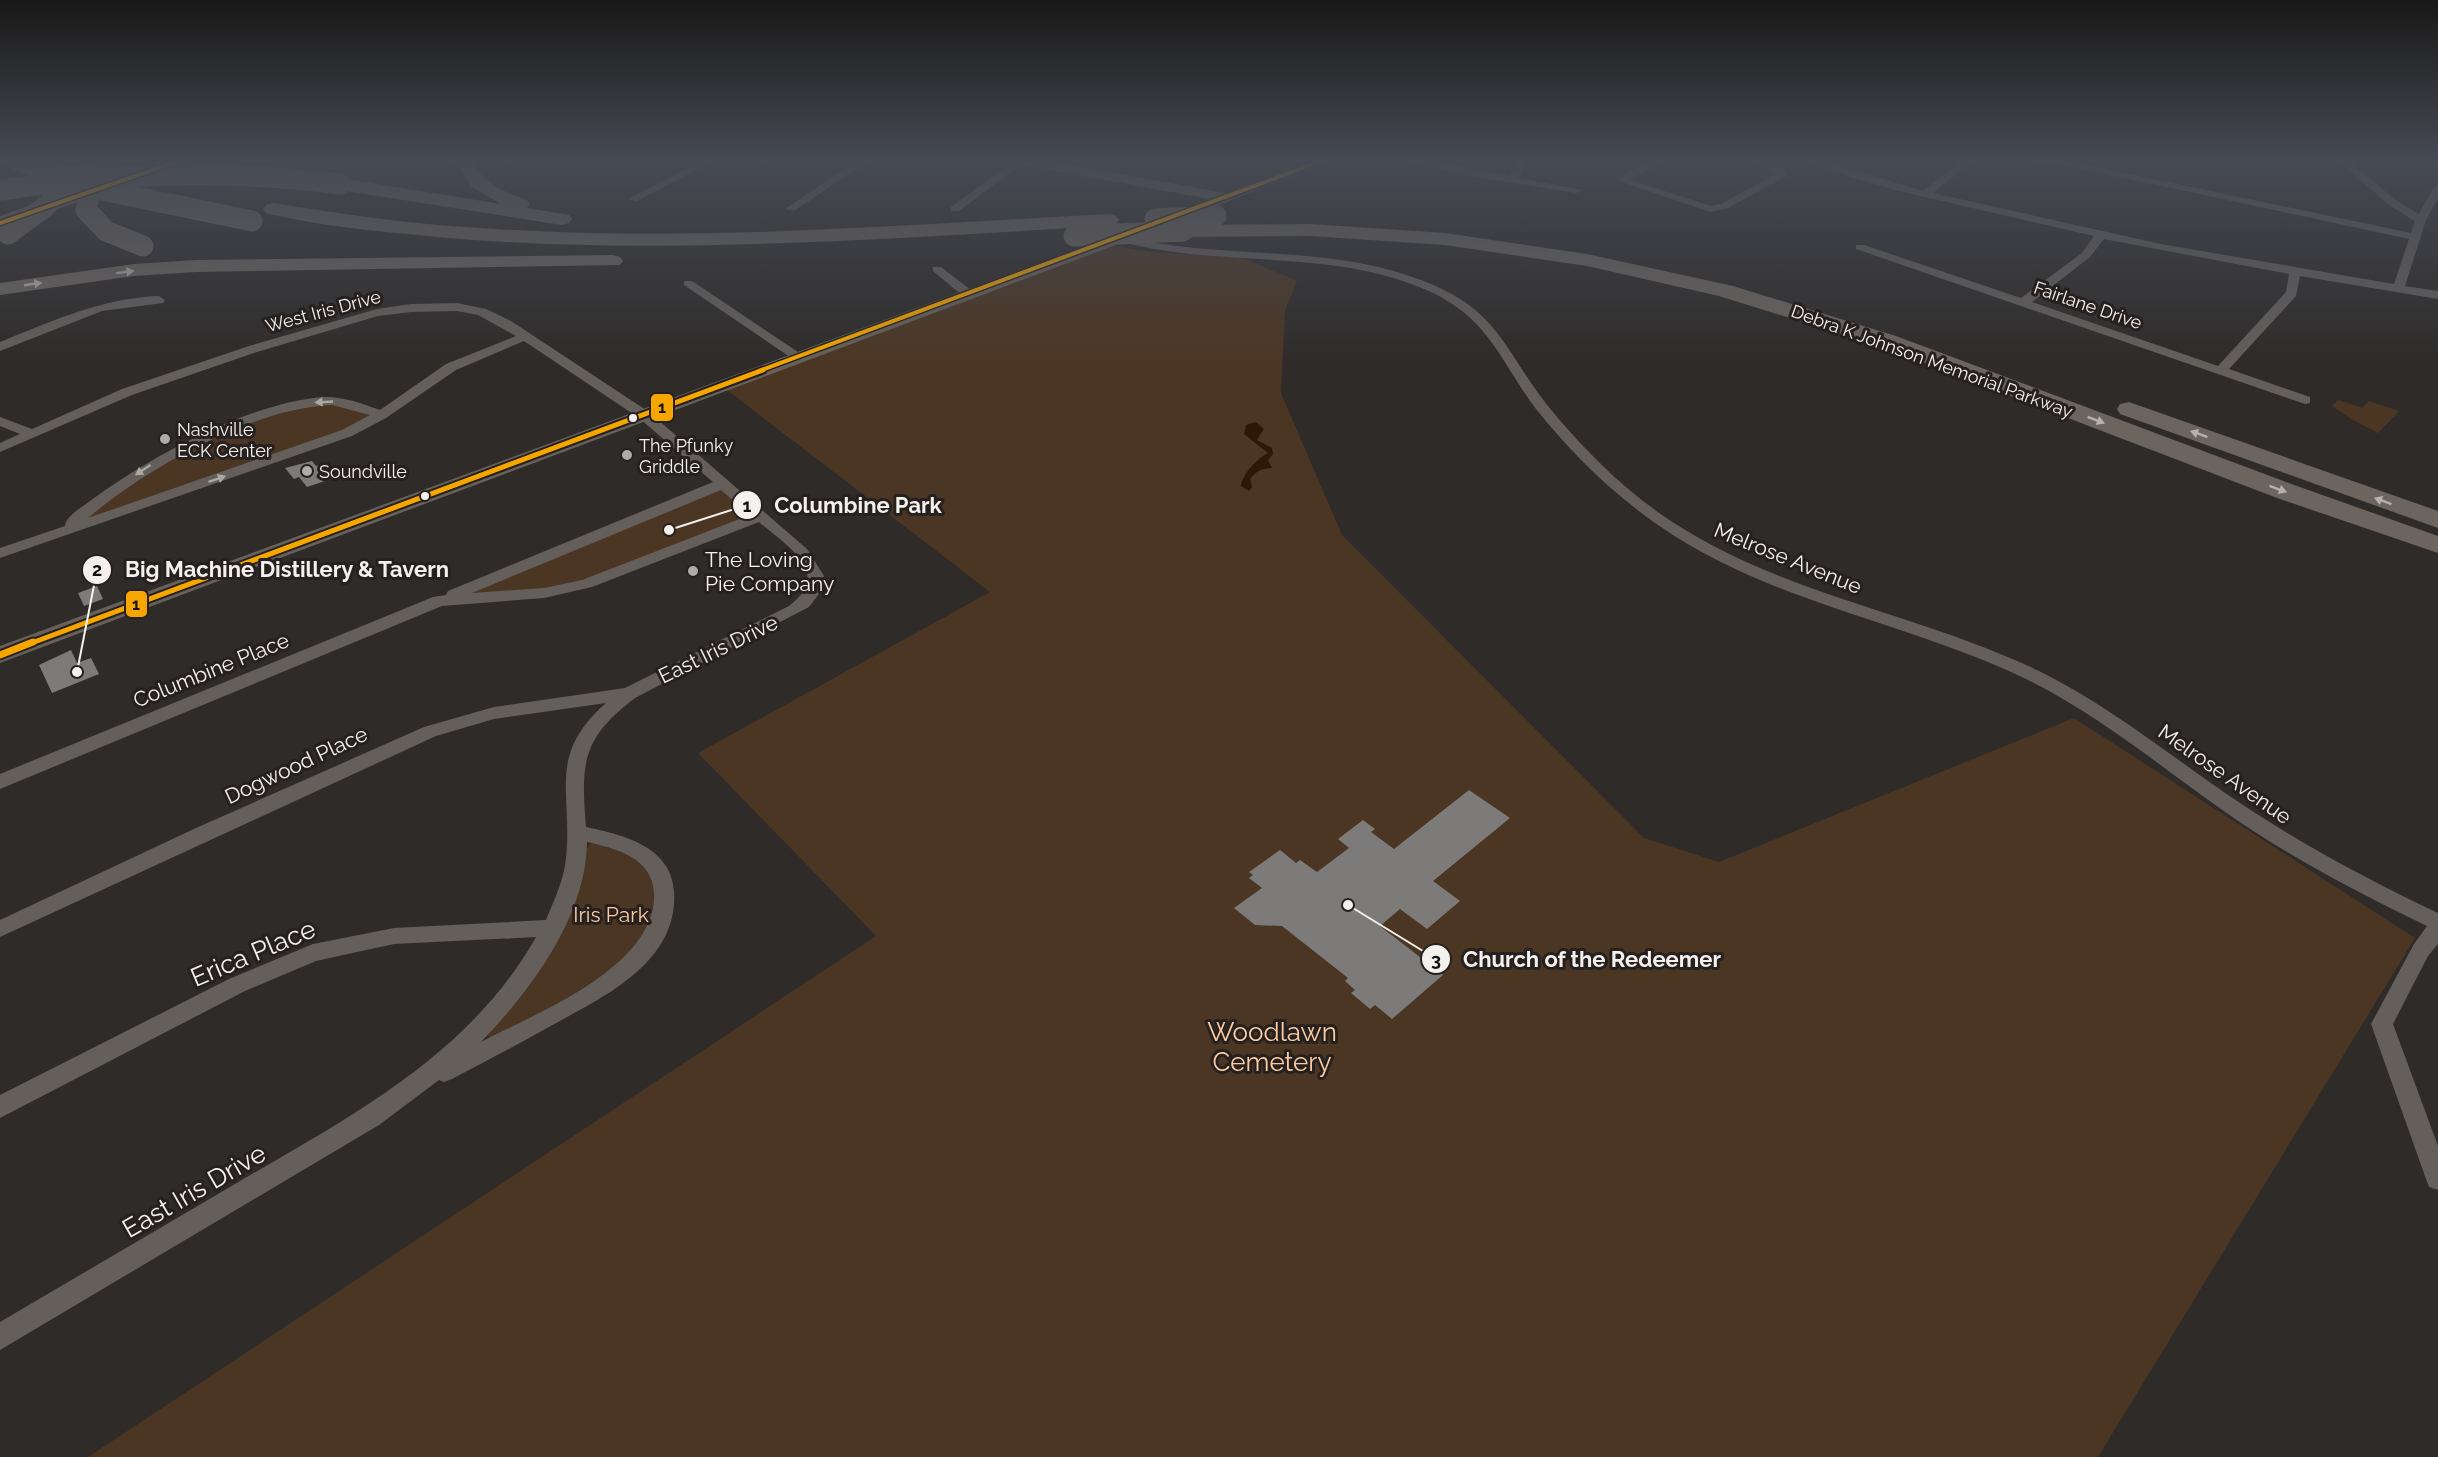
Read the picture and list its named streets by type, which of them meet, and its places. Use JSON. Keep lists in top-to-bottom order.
{
  "streets": {
    "highway": ["Debra K Johnson Memorial Parkway"],
    "street": [
      "Fairlane Drive",
      "West Iris Drive",
      "Melrose Avenue",
      "East Iris Drive",
      "Columbine Place",
      "Dogwood Place",
      "Erica Place"
    ]
  },
  "crossings": [
    ["West Iris Drive", "East Iris Drive"],
    ["East Iris Drive", "Columbine Place"],
    ["East Iris Drive", "Dogwood Place"],
    ["East Iris Drive", "Erica Place"]
  ],
  "parks": ["Iris Park", "Woodlawn Cemetery"],
  "places": [
    "Nashville ECK Center",
    "The Pfunky Griddle",
    "Soundville",
    "Columbine Park",
    "The Loving Pie Company",
    "Big Machine Distillery & Tavern",
    "Church of the Redeemer"
  ],
  "lines": ["transit line 1"]
}
